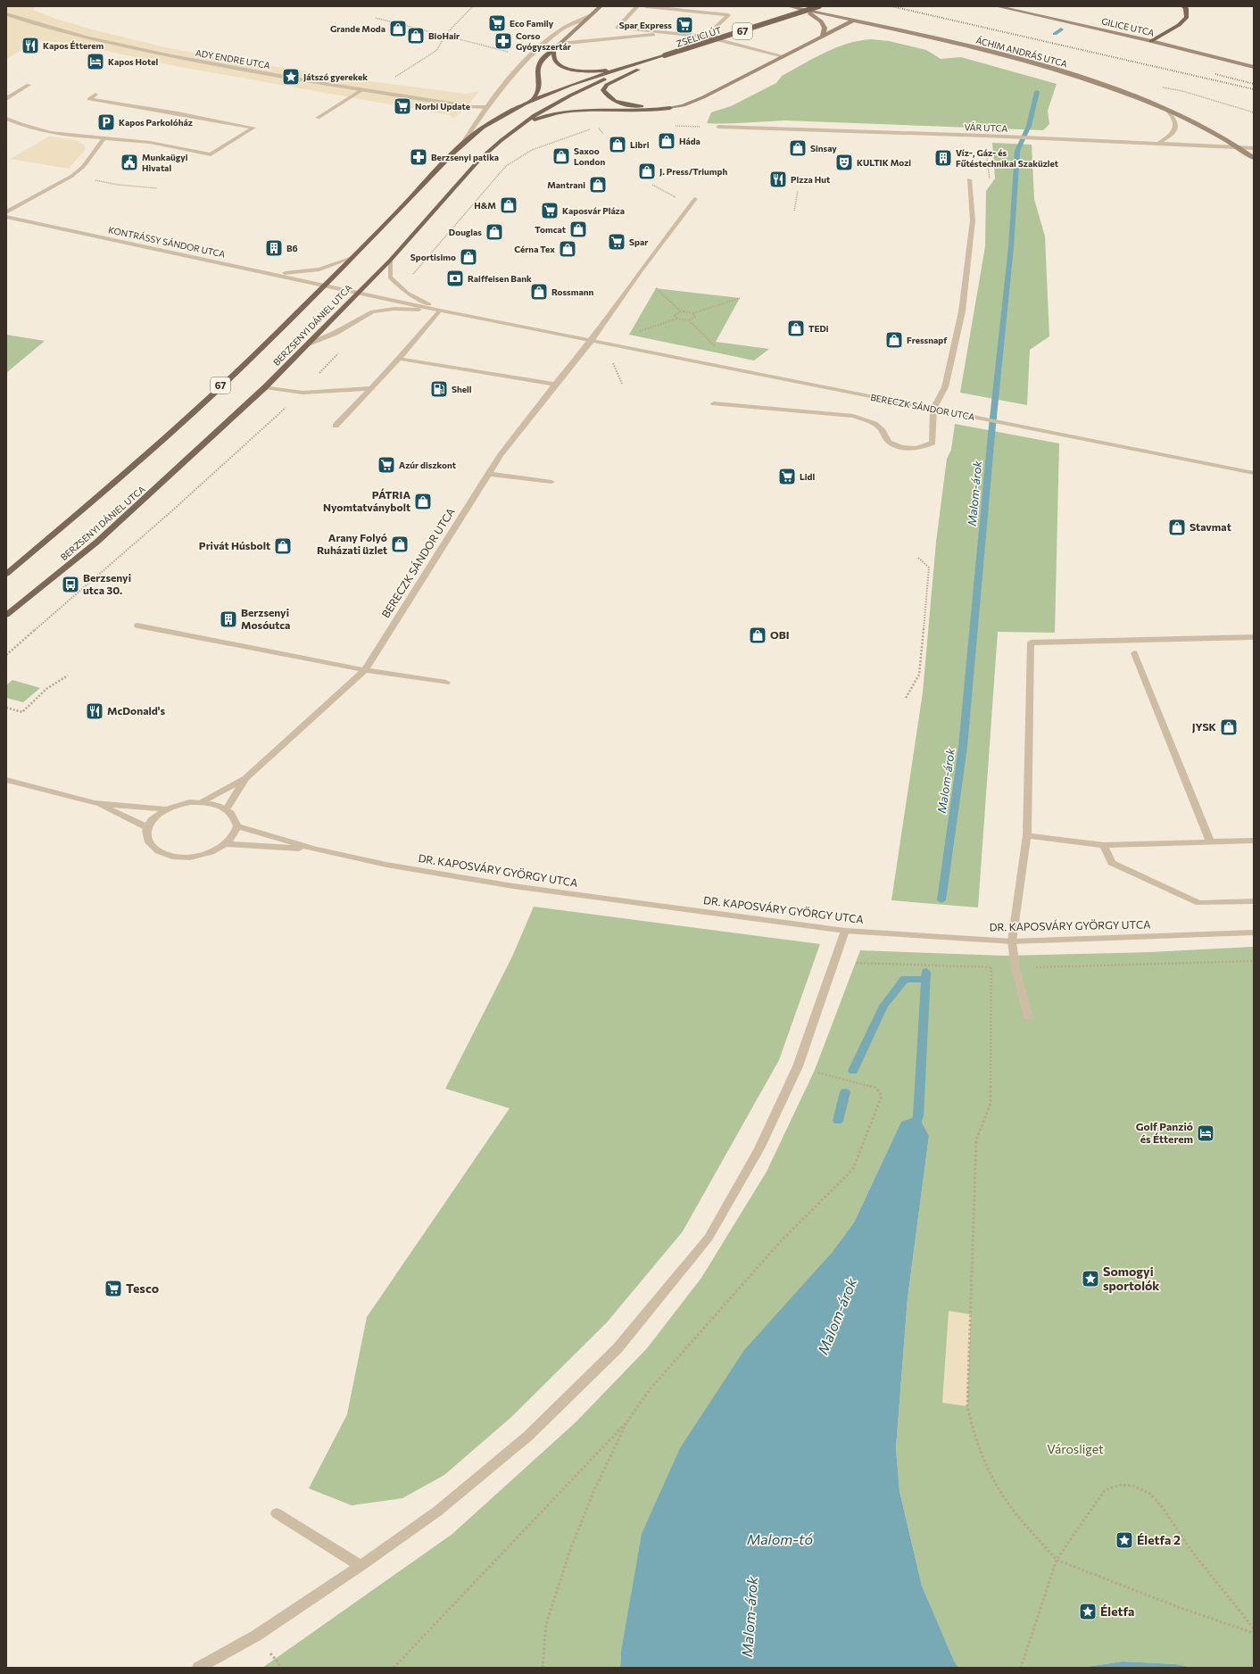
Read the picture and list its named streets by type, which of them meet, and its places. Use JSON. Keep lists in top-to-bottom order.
{
  "streets": {
    "main road": ["67", "ZSELICI ÚT", "BERZSENYI DÁNIEL UTCA"],
    "street": [
      "GILICE UTCA",
      "ÁCHIM ANDRÁS UTCA",
      "ADY ENDRE UTCA",
      "VÁR UTCA",
      "KONTRÁSSY SÁNDOR UTCA",
      "BERECZK SÁNDOR UTCA",
      "DR. KAPOSVÁRY GYÖRGY UTCA"
    ]
  },
  "crossings": [
    ["ZSELICI ÚT", "BERZSENYI DÁNIEL UTCA"],
    ["ÁCHIM ANDRÁS UTCA", "VÁR UTCA"],
    ["KONTRÁSSY SÁNDOR UTCA", "BERZSENYI DÁNIEL UTCA"],
    ["KONTRÁSSY SÁNDOR UTCA", "BERECZK SÁNDOR UTCA"],
    ["BERZSENYI DÁNIEL UTCA", "BERECZK SÁNDOR UTCA"],
    ["BERECZK SÁNDOR UTCA", "DR. KAPOSVÁRY GYÖRGY UTCA"]
  ],
  "water": ["Malom-árok", "Malom-tó"],
  "parks": ["Városliget"],
  "places": {
    "supermarket": [
      "Eco Family",
      "Spar Express",
      "Norbi Update",
      "Kaposvár Pláza",
      "Spar",
      "Azúr diszkont",
      "Lidl",
      "Tesco"
    ],
    "shop": [
      "Grande Moda",
      "BioHair",
      "Háda",
      "Libri",
      "Sinsay",
      "Saxoo London",
      "J. Press/Triumph",
      "Mantrani",
      "H&M",
      "Tomcat",
      "Douglas",
      "Cérna Tex",
      "Sportisimo",
      "Rossmann",
      "TEDi",
      "Fressnapf",
      "PÁTRIA Nyomtatványbolt",
      "Stavmat",
      "Arany Folyó Ruházati üzlet",
      "Privát Húsbolt",
      "OBI",
      "JYSK"
    ],
    "pharmacy": ["Corso Gyógyszertár", "Berzsenyi patika"],
    "restaurant": ["Kapos Étterem", "Pizza Hut", "McDonald's"],
    "hotel": ["Kapos Hotel", "Golf Panzió és Étterem"],
    "place": [
      "Játszó gyerekek",
      "Somogyi sportolók",
      "Életfa 2",
      "Életfa"
    ],
    "parking": ["Kapos Parkolóház"],
    "building": ["Víz-, Gáz- és Fűtéstechnikai Szaküzlet", "B6", "Berzsenyi Mosóutca"],
    "public building": ["Munkaügyi Hivatal"],
    "theatre": ["KULTIK Mozi"],
    "bank": ["Raiffeisen Bank"],
    "fuel station": ["Shell"],
    "bus stop": ["Berzsenyi utca 30."]
  }
}
